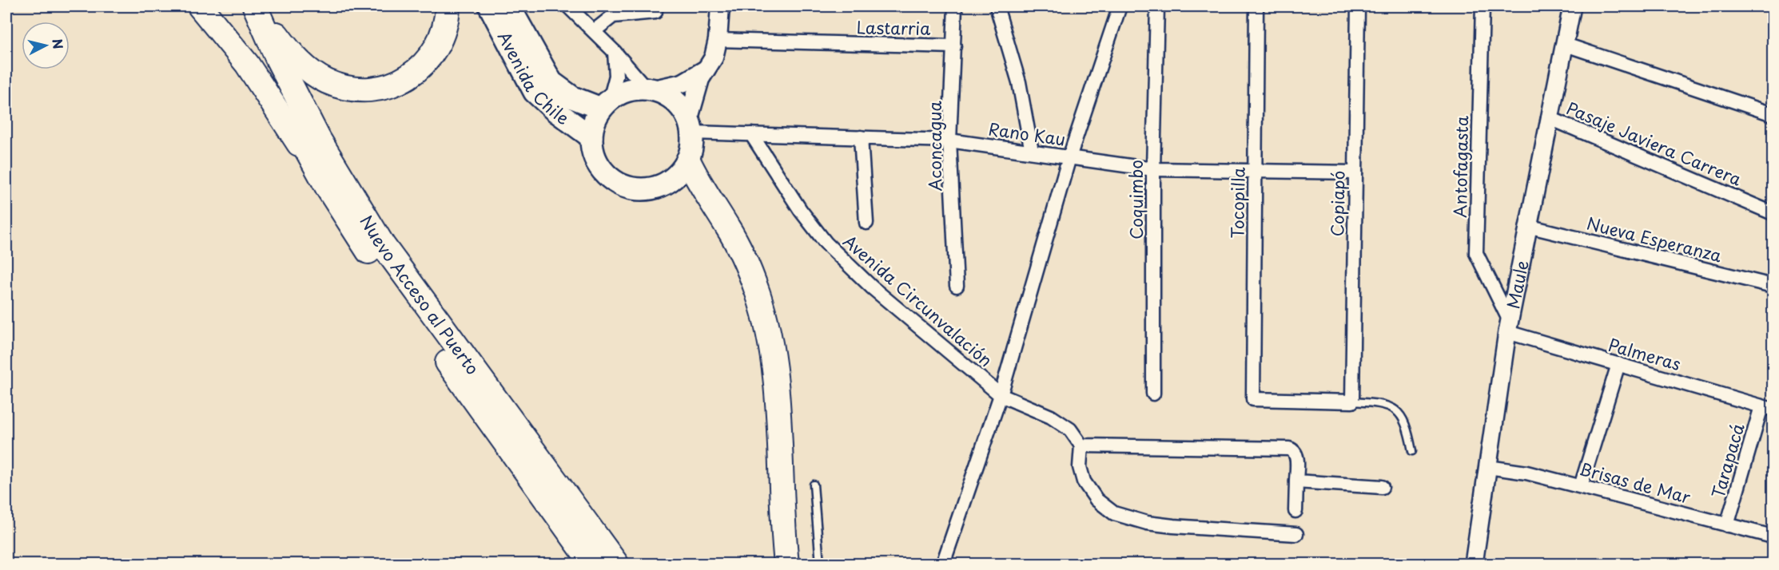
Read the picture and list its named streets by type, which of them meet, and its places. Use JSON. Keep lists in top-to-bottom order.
{
  "streets": {
    "highway": ["Avenida Chile", "Nuevo Acceso al Puerto"],
    "street": [
      "Lastarria",
      "Rano Kau",
      "Pasaje Javiera Carrera",
      "Aconcagua",
      "Antofagasta",
      "Coquimbo",
      "Tocopilla",
      "Copiapó",
      "Nueva Esperanza",
      "Maule",
      "Avenida Circunvalación",
      "Palmeras",
      "Tarapacá",
      "Brisas de Mar"
    ]
  },
  "crossings": [
    ["Lastarria", "Aconcagua"],
    ["Avenida Chile", "Rano Kau"],
    ["Rano Kau", "Aconcagua"],
    ["Rano Kau", "Coquimbo"],
    ["Rano Kau", "Tocopilla"],
    ["Rano Kau", "Copiapó"],
    ["Rano Kau", "Avenida Circunvalación"],
    ["Pasaje Javiera Carrera", "Maule"],
    ["Antofagasta", "Maule"],
    ["Antofagasta", "Palmeras"],
    ["Tocopilla", "Copiapó"],
    ["Nueva Esperanza", "Maule"],
    ["Maule", "Palmeras"],
    ["Maule", "Brisas de Mar"],
    ["Palmeras", "Tarapacá"],
    ["Tarapacá", "Brisas de Mar"]
  ],
  "north": "right"
}
